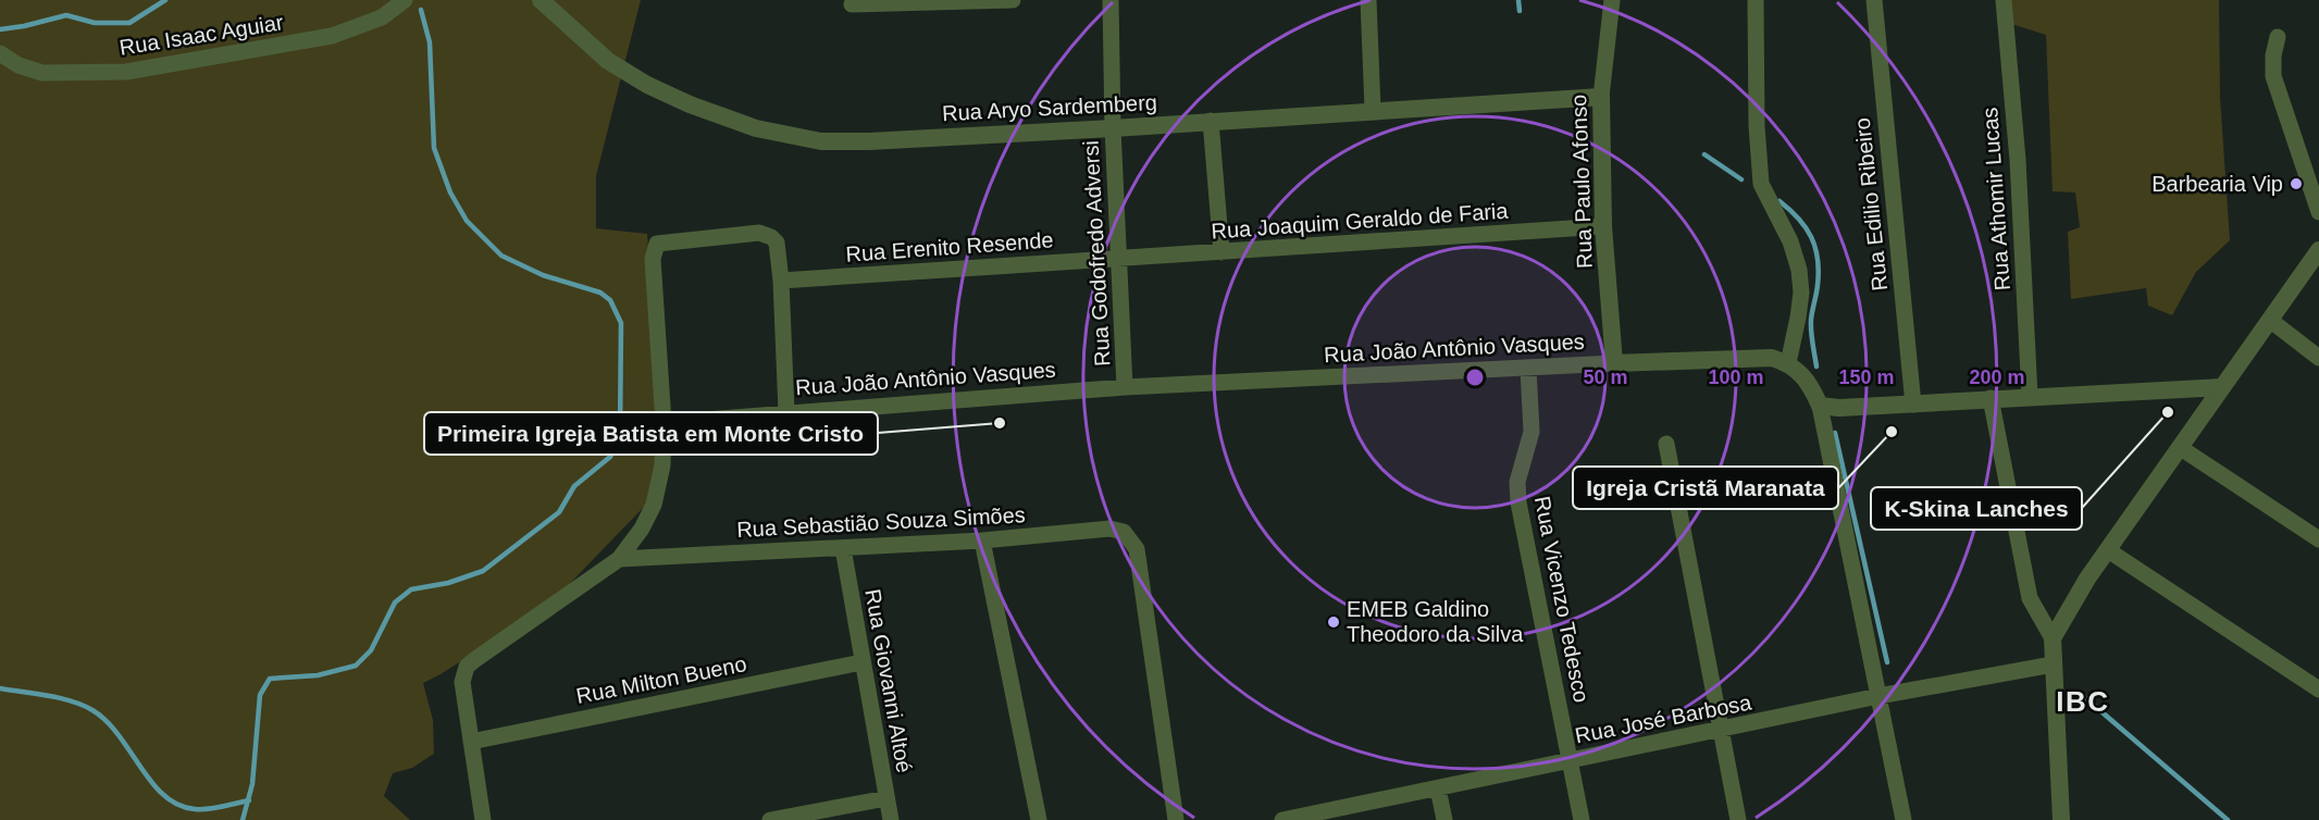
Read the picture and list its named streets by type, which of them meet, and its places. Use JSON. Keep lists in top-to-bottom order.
{
  "streets": {
    "street": [
      "Rua Isaac Aguiar",
      "Rua Aryo Sardemberg",
      "Rua Paulo Afonso",
      "Rua Athomir Lucas",
      "Rua Edilio Ribeiro",
      "Rua Joaquim Geraldo de Faria",
      "Rua Erenito Resende",
      "Rua Godofredo Adversi",
      "Rua João Antônio Vasques",
      "Rua Sebastião Souza Simões",
      "Rua Vicenzo Tedesco",
      "Rua Milton Bueno",
      "Rua Giovanni Altoé",
      "Rua José Barbosa"
    ]
  },
  "crossings": [
    ["Rua Aryo Sardemberg", "Rua Paulo Afonso"],
    ["Rua Aryo Sardemberg", "Rua Godofredo Adversi"],
    ["Rua Paulo Afonso", "Rua Joaquim Geraldo de Faria"],
    ["Rua Paulo Afonso", "Rua João Antônio Vasques"],
    ["Rua Joaquim Geraldo de Faria", "Rua Erenito Resende"],
    ["Rua Joaquim Geraldo de Faria", "Rua Godofredo Adversi"],
    ["Rua Erenito Resende", "Rua Godofredo Adversi"],
    ["Rua Godofredo Adversi", "Rua João Antônio Vasques"],
    ["Rua João Antônio Vasques", "Rua Vicenzo Tedesco"],
    ["Rua Sebastião Souza Simões", "Rua Giovanni Altoé"],
    ["Rua Vicenzo Tedesco", "Rua José Barbosa"],
    ["Rua Milton Bueno", "Rua Giovanni Altoé"]
  ],
  "districts": ["IBC"],
  "places": [
    "Barbearia Vip",
    "K-Skina Lanches",
    "Primeira Igreja Batista em Monte Cristo",
    "Igreja Cristã Maranata",
    "EMEB Galdino Theodoro da Silva"
  ],
  "rings": [
    "50 m",
    "100 m",
    "150 m",
    "200 m"
  ]
}
